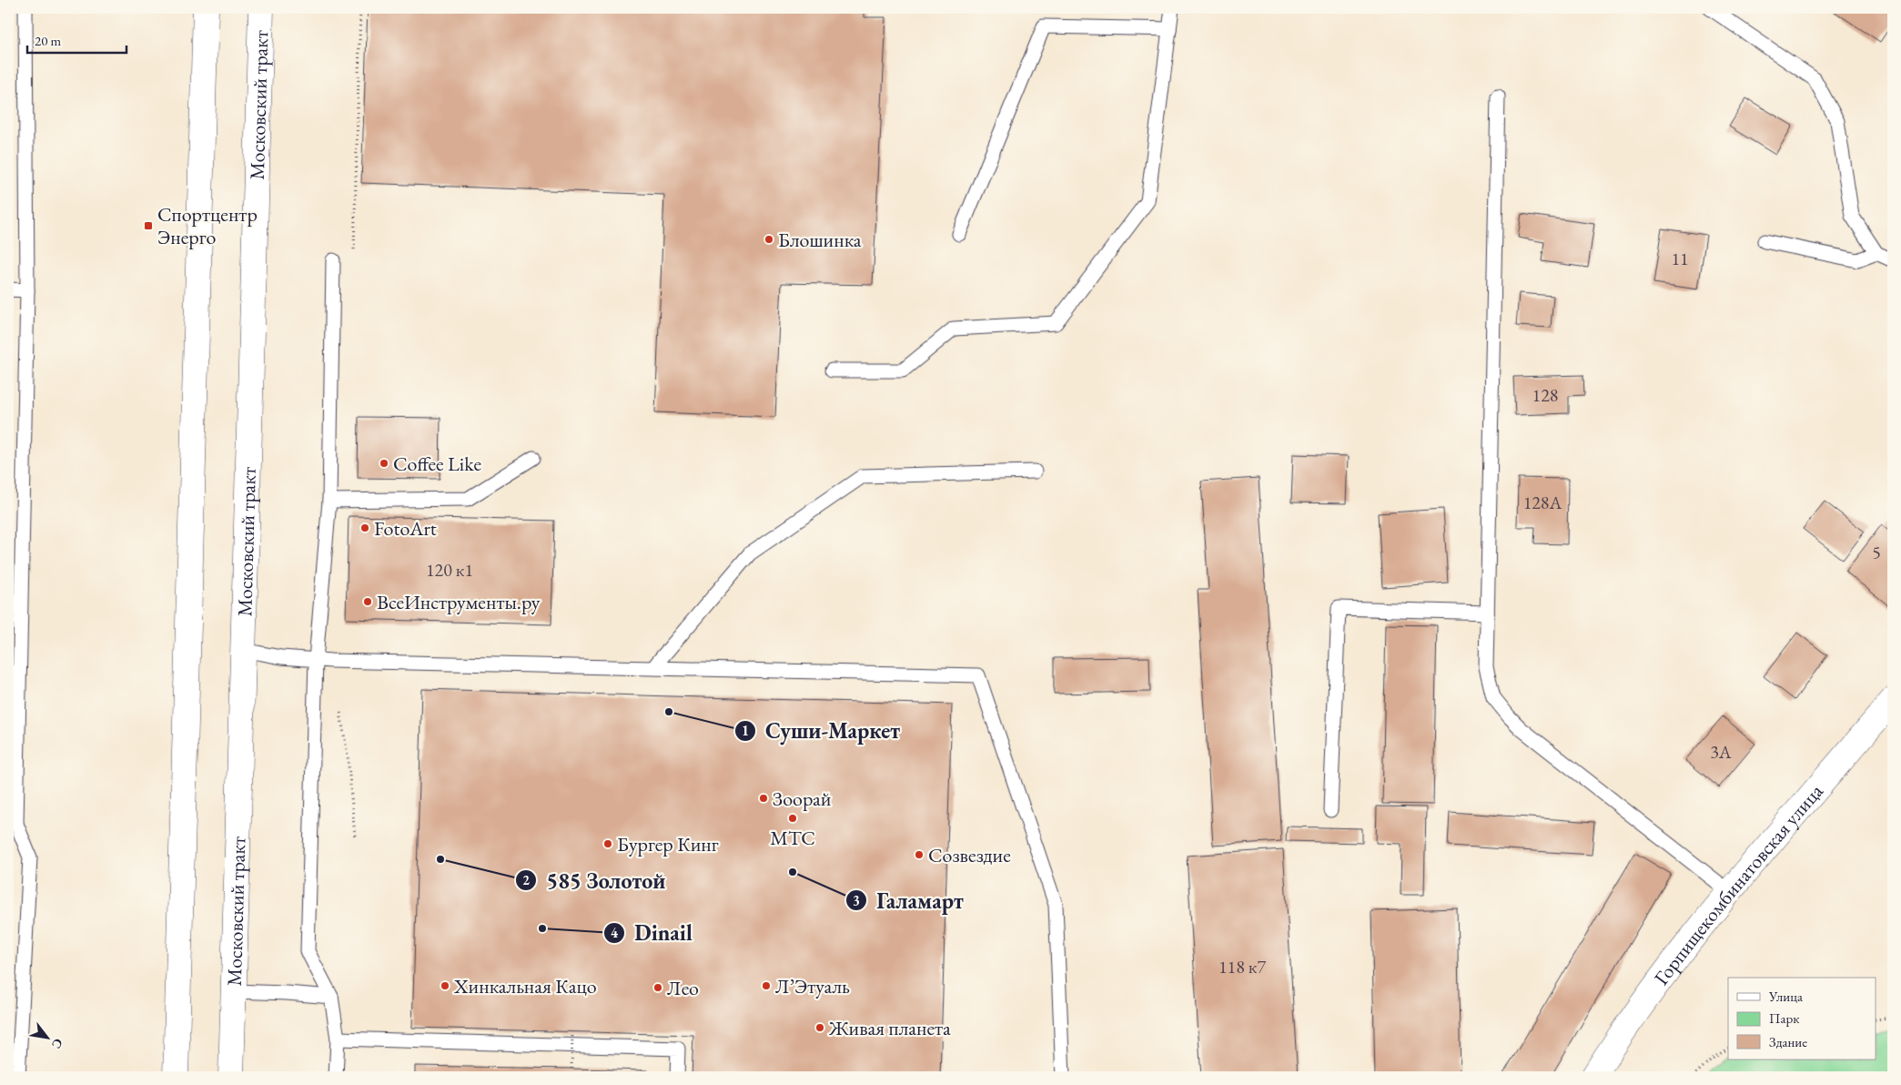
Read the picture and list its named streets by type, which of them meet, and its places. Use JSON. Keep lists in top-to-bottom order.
{
  "streets": {
    "main road": ["Московский тракт", "Горпищекомбинатовская улица"]
  },
  "places": {
    "transit": ["Спортцентр Энерго"],
    "other": [
      "Блошинка",
      "Coffee Like",
      "FotoArt",
      "ВсеИнструменты.ру",
      "Суши-Маркет",
      "Зоорай",
      "МТС",
      "Бургер Кинг",
      "Созвездие",
      "585 Золотой",
      "Галамарт",
      "Dinail",
      "Хинкальная Кацо",
      "Л’Этуаль",
      "Лео",
      "Живая планета"
    ]
  },
  "house_numbers": [
    "11",
    "128",
    "128А",
    "5",
    "120 к1",
    "3А",
    "118 к7"
  ],
  "legend": ["Улица", "Парк", "Здание"],
  "scale_bar": "20 m",
  "north": "bottom right"
}
